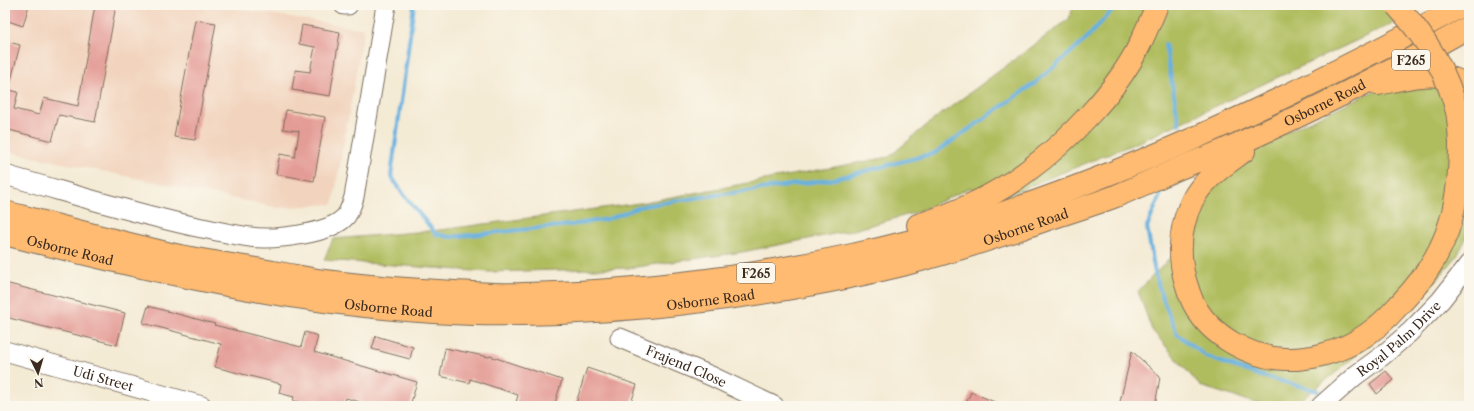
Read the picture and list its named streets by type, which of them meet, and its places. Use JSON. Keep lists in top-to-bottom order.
{
  "streets": {
    "main road": ["F265", "Osborne Road"],
    "street": ["Royal Palm Drive", "Frajend Close", "Udi Street"]
  },
  "north": "bottom"
}
